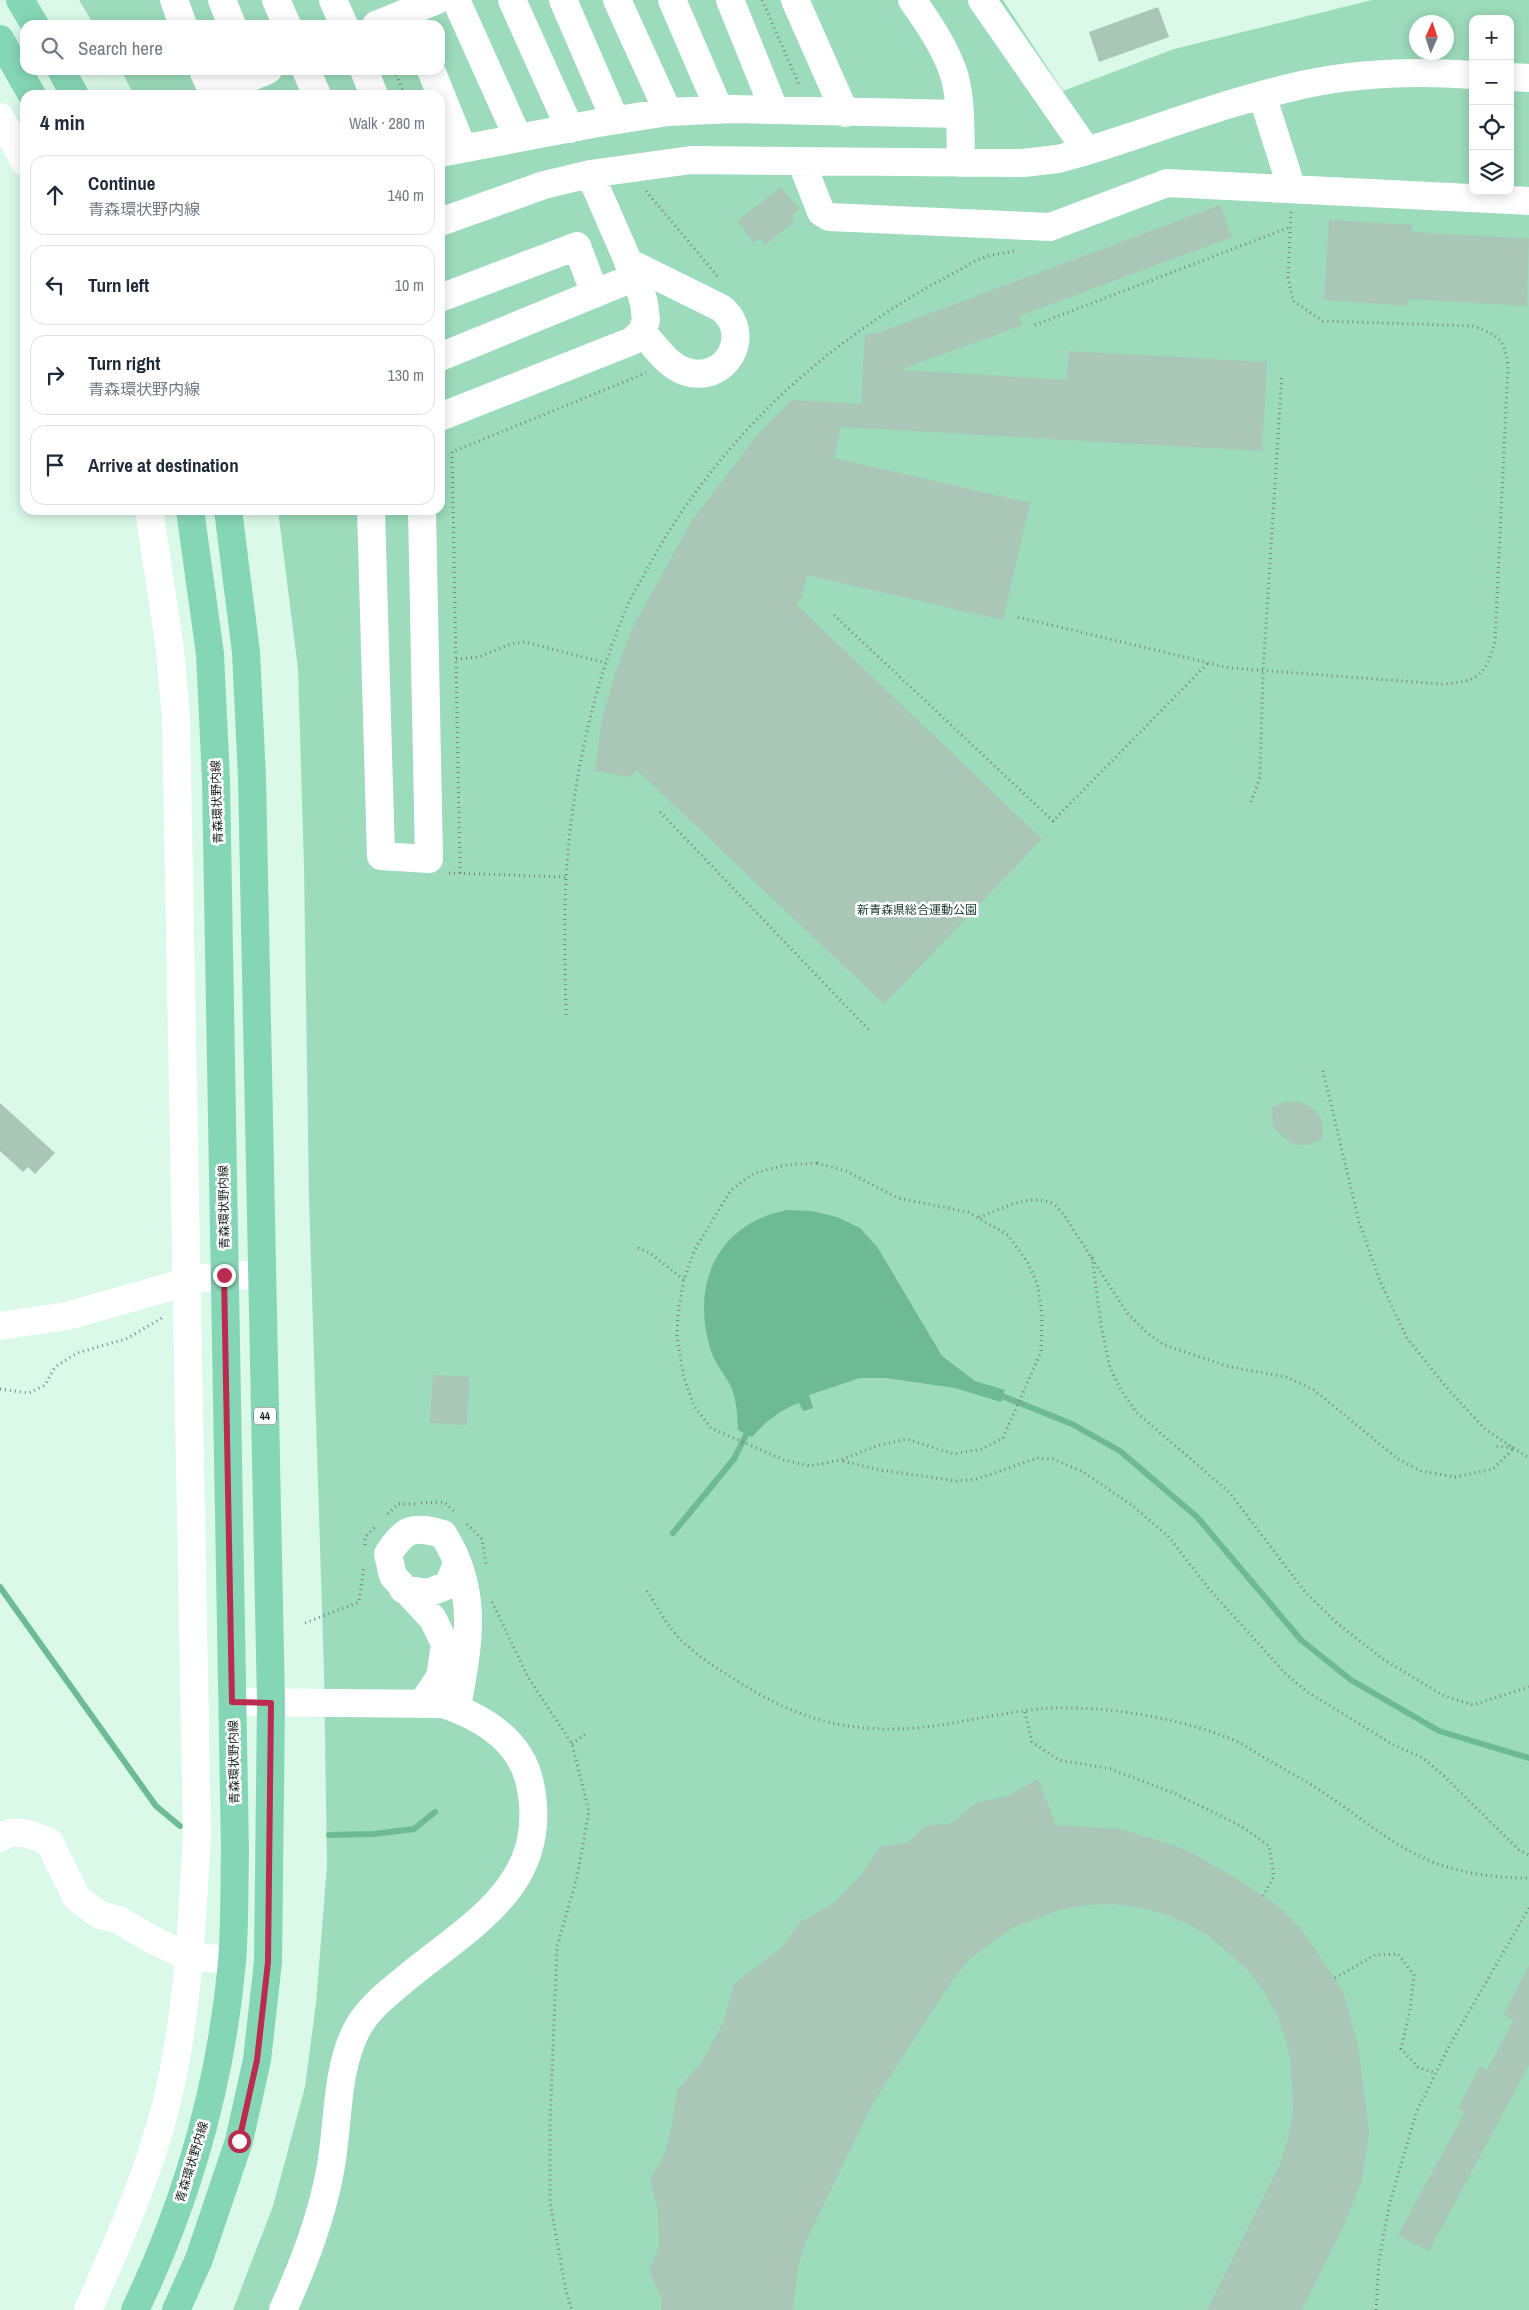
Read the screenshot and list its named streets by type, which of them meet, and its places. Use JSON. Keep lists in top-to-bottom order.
{
  "streets": {
    "main road": ["青森環状野内線", "44"]
  },
  "parks": ["新青森県総合運動公園"],
  "north": "top",
  "page": {
    "map_buttons": ["+", "−"],
    "search": "Search here",
    "heading": ["4 min", "Walk · 280 m"],
    "list": [
      ["Continue", "青森環状野内線", "140 m"],
      ["Turn left", "10 m"],
      ["Turn right", "青森環状野内線", "130 m"],
      "Arrive at destination"
    ]
  }
}
